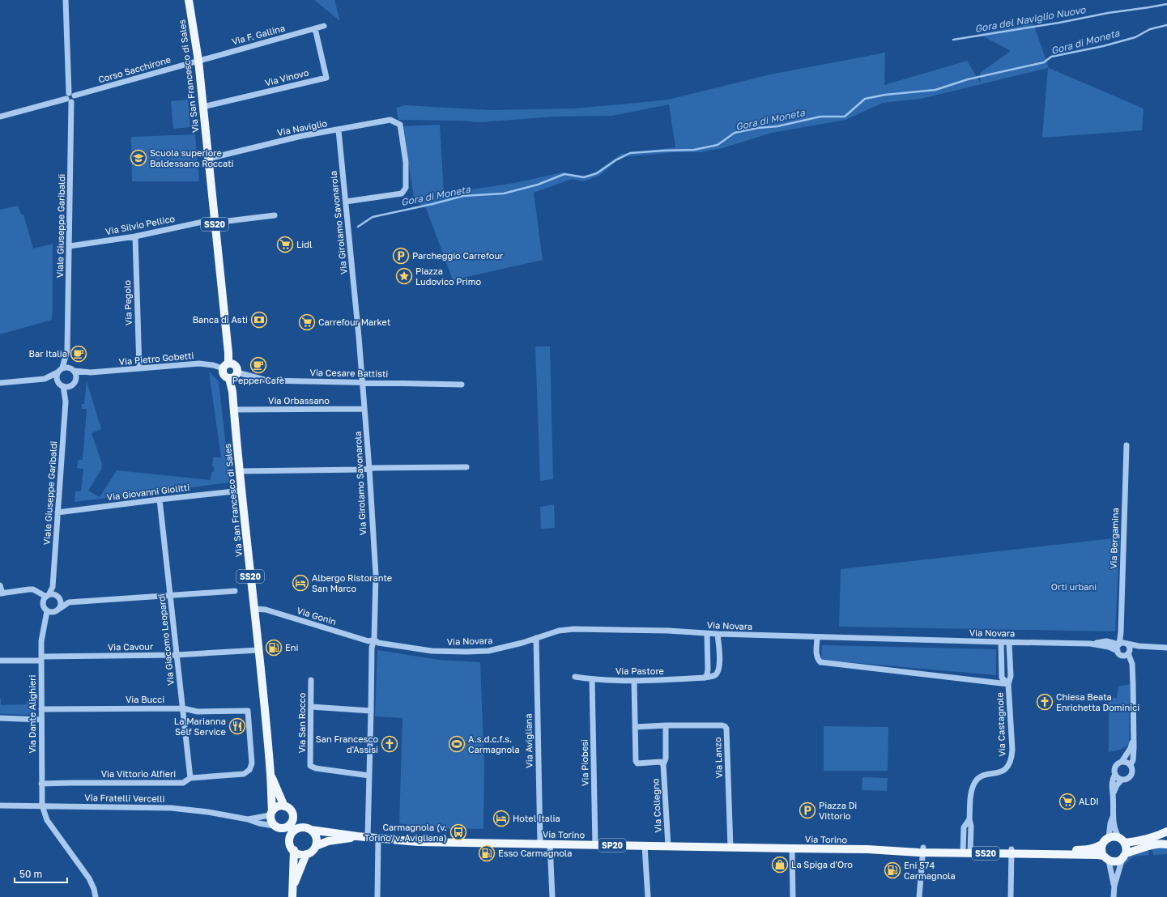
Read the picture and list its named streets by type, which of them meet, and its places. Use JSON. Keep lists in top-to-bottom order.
{
  "streets": {
    "main road": [
      "Via San Francesco di Sales",
      "SS20",
      "Via Torino",
      "SP20"
    ],
    "street": [
      "Via F. Gallina",
      "Corso Sacchirone",
      "Via Vinovo",
      "Via Naviglio",
      "Via Girolamo Savonarola",
      "Via Silvio Pellico",
      "Viale Giuseppe Garibaldi",
      "Via Pegolo",
      "Via Pietro Gobetti",
      "Via Cesare Battisti",
      "Via Orbassano",
      "Via Giovanni Giolitti",
      "Via Bergamina",
      "Via Gonin",
      "Via Novara",
      "Via Giacomo Leopardi",
      "Via Cavour",
      "Via Pastore",
      "Via Bucci",
      "Via Dante Alighieri",
      "Via San Rocco",
      "Via Castagnole",
      "Via Avigliana",
      "Via Lanzo",
      "Via Piobesi",
      "Via Vittorio Alfieri",
      "Via Fratelli Vercelli",
      "Via Collegno"
    ]
  },
  "crossings": [
    ["Via F. Gallina", "Corso Sacchirone"],
    ["Via F. Gallina", "Via San Francesco di Sales"],
    ["Via F. Gallina", "Via Vinovo"],
    ["Corso Sacchirone", "Via San Francesco di Sales"],
    ["Corso Sacchirone", "Viale Giuseppe Garibaldi"],
    ["Via San Francesco di Sales", "Via Vinovo"],
    ["Via San Francesco di Sales", "Via Naviglio"],
    ["Via San Francesco di Sales", "Via Silvio Pellico"],
    ["Via San Francesco di Sales", "Via Pietro Gobetti"],
    ["Via San Francesco di Sales", "Via Cesare Battisti"],
    ["Via San Francesco di Sales", "Via Orbassano"],
    ["Via San Francesco di Sales", "Via Giovanni Giolitti"],
    ["Via San Francesco di Sales", "Via Gonin"],
    ["Via San Francesco di Sales", "Via Cavour"],
    ["Via San Francesco di Sales", "Via Fratelli Vercelli"],
    ["Via Naviglio", "Via Girolamo Savonarola"],
    ["Via Girolamo Savonarola", "Via Cesare Battisti"],
    ["Via Girolamo Savonarola", "Via Orbassano"],
    ["Via Girolamo Savonarola", "Via Gonin"],
    ["Via Girolamo Savonarola", "Via Novara"],
    ["Via Girolamo Savonarola", "Via San Rocco"],
    ["Via Girolamo Savonarola", "Via Torino"],
    ["SS20", "Via Castagnole"],
    ["SS20", "Via Torino"],
    ["Via Silvio Pellico", "Viale Giuseppe Garibaldi"],
    ["Via Silvio Pellico", "Via Pegolo"],
    ["Viale Giuseppe Garibaldi", "Via Pietro Gobetti"],
    ["Viale Giuseppe Garibaldi", "Via Giovanni Giolitti"],
    ["Viale Giuseppe Garibaldi", "Via Dante Alighieri"],
    ["Via Pegolo", "Via Pietro Gobetti"],
    ["Via Pietro Gobetti", "Via Cesare Battisti"],
    ["Via Giovanni Giolitti", "Via Giacomo Leopardi"],
    ["Via Bergamina", "Via Novara"],
    ["Via Gonin", "Via Novara"],
    ["Via Novara", "Via Pastore"],
    ["Via Novara", "Via Castagnole"],
    ["Via Novara", "Via Avigliana"],
    ["Via Giacomo Leopardi", "Via Cavour"],
    ["Via Giacomo Leopardi", "Via Bucci"],
    ["Via Giacomo Leopardi", "Via Vittorio Alfieri"],
    ["Via Cavour", "Via Dante Alighieri"],
    ["Via Pastore", "Via Piobesi"],
    ["Via Bucci", "Via Dante Alighieri"],
    ["Via Bucci", "Via Vittorio Alfieri"],
    ["Via Dante Alighieri", "Via Vittorio Alfieri"],
    ["Via Dante Alighieri", "Via Fratelli Vercelli"],
    ["Via Avigliana", "Via Torino"],
    ["Via Lanzo", "Via Collegno"],
    ["Via Lanzo", "Via Torino"],
    ["Via Piobesi", "Via Torino"],
    ["Via Collegno", "Via Torino"]
  ],
  "water": ["Gora del Naviglio Nuovo", "Gora di Moneta"],
  "parks": ["Orti urbani"],
  "places": {
    "school or university": ["Scuola superiore Baldessano Roccati"],
    "supermarket": ["Lidl", "Carrefour Market", "ALDI"],
    "parking": ["Parcheggio Carrefour", "Piazza Di Vittorio"],
    "place": ["Piazza Ludovico Primo"],
    "bank": ["Banca di Asti"],
    "cafe": ["Bar Italia", "Pepper Cafè"],
    "hotel": ["Albergo Ristorante San Marco", "Hotel Italia"],
    "fuel station": ["Eni", "Esso Carmagnola", "Eni 574 Carmagnola"],
    "church": ["Chiesa Beata Enrichetta Dominici", "San Francesco d'Assisi"],
    "restaurant": ["La Marianna Self Service"],
    "sports": ["A.s.d.c.f.s. Carmagnola"],
    "bus stop": ["Carmagnola (v. Torino/v. Avigliana)"],
    "shop": ["La Spiga d'Oro"]
  },
  "scale_bar": "50 m"
}
